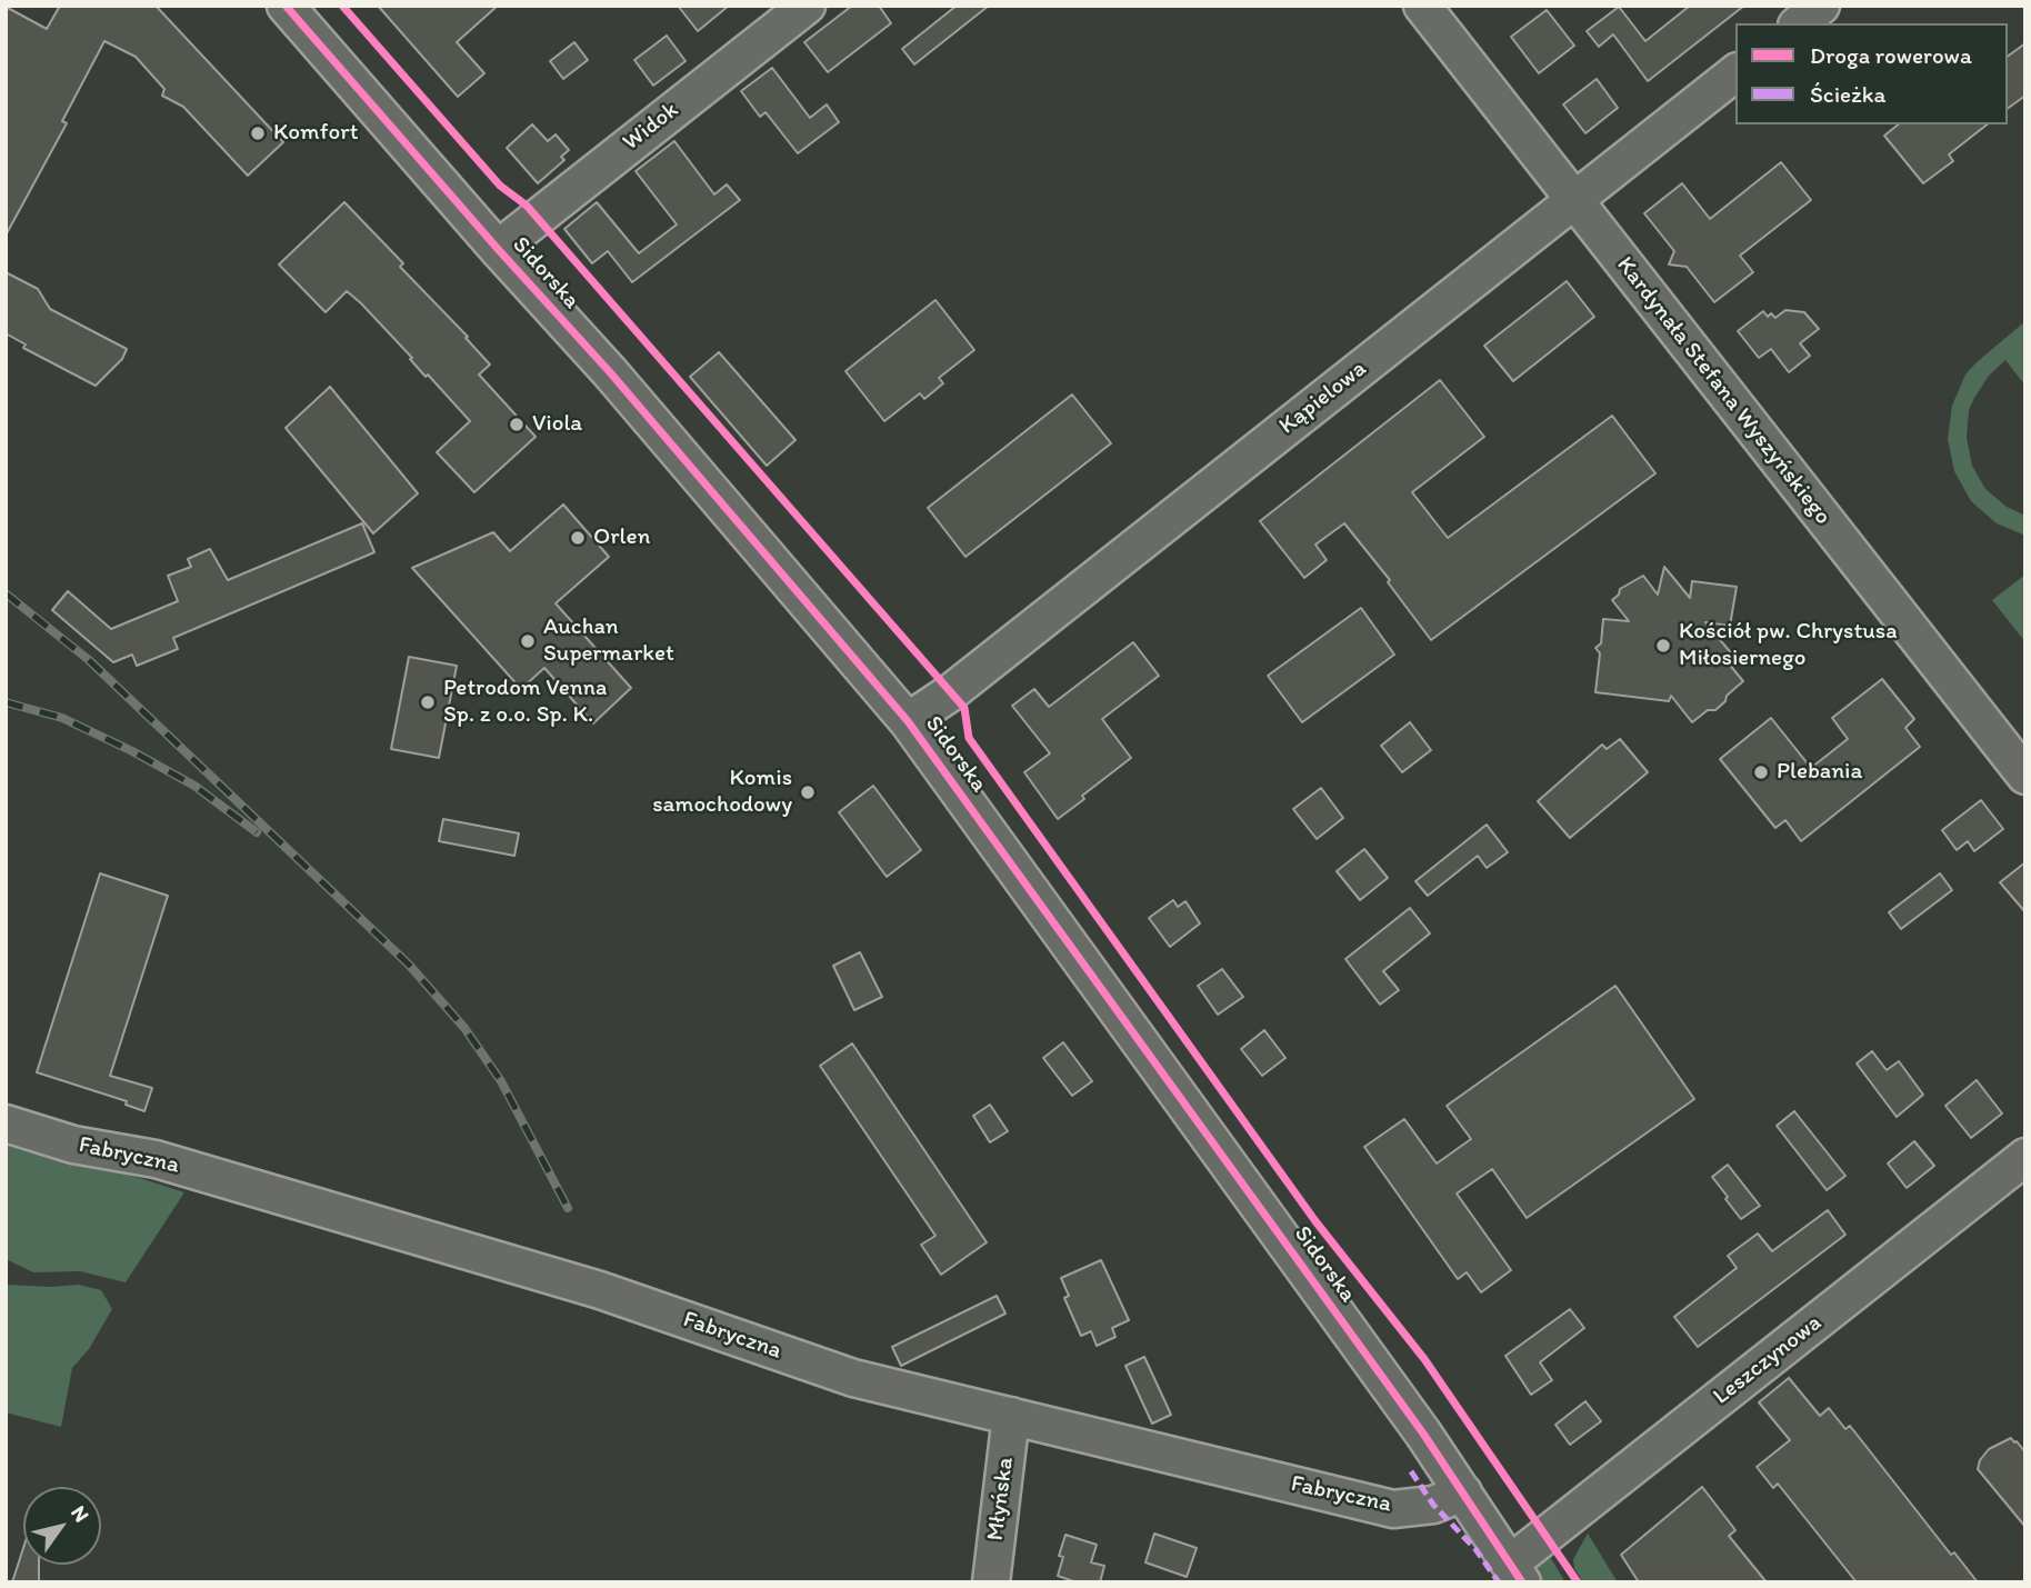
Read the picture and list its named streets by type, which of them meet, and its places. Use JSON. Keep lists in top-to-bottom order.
{
  "streets": {
    "street": [
      "Widok",
      "Sidorska",
      "Kardynała Stefana Wyszyńskiego",
      "Kąpielowa",
      "Fabryczna",
      "Leszczynowa",
      "Młyńska"
    ]
  },
  "crossings": [
    ["Widok", "Sidorska"],
    ["Sidorska", "Kąpielowa"],
    ["Sidorska", "Fabryczna"],
    ["Sidorska", "Leszczynowa"],
    ["Kardynała Stefana Wyszyńskiego", "Kąpielowa"],
    ["Fabryczna", "Młyńska"]
  ],
  "places": [
    "Komfort",
    "Viola",
    "Orlen",
    "Auchan Supermarket",
    "Kościół pw. Chrystusa Miłosiernego",
    "Petrodom Venna Sp. z o.o. Sp. K.",
    "Plebania",
    "Komis samochodowy"
  ],
  "legend": ["Droga rowerowa", "Ścieżka"],
  "north": "top right"
}
